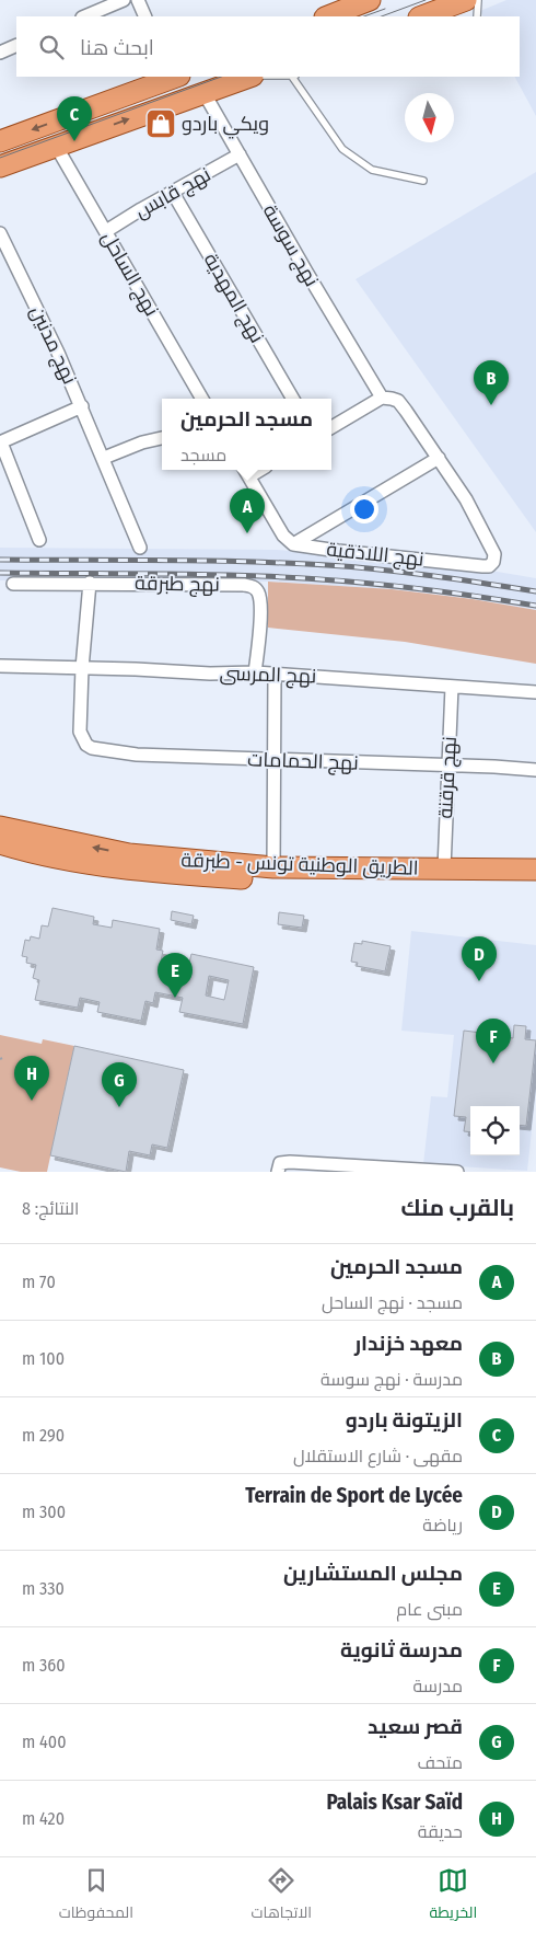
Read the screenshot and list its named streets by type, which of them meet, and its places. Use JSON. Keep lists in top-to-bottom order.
{
  "streets": {
    "main road": ["الطريق الوطنية تونس - طبرقة"],
    "street": [
      "نهج قابس",
      "نهج سوسة",
      "نهج الساحل",
      "نهج المهدية",
      "نهج مدنين",
      "نهج اللاذقية",
      "نهج طبرقة",
      "نهج المرسى",
      "نهج الحمامات",
      "نهج قرقنة"
    ]
  },
  "crossings": [
    ["نهج قابس", "نهج سوسة"],
    ["نهج قابس", "نهج الساحل"],
    ["نهج قابس", "نهج المهدية"],
    ["نهج طبرقة", "نهج المرسى"],
    ["نهج المرسى", "نهج الحمامات"],
    ["نهج المرسى", "نهج قرقنة"],
    ["نهج الحمامات", "نهج قرقنة"],
    ["نهج قرقنة", "الطريق الوطنية تونس - طبرقة"]
  ],
  "places": {
    "shop": ["ويكي باردو"]
  },
  "north": "bottom",
  "page": {
    "search": "ابحث هنا",
    "pins": [
      "C",
      "B",
      "A",
      "D",
      "E",
      "F",
      "H",
      "G"
    ],
    "popup": ["مسجد الحرمين", "مسجد"],
    "heading": ["بالقرب منك", "النتائج: 8"],
    "list": [
      {
        "mark": "A",
        "name": "مسجد الحرمين",
        "note": "مسجد · نهج الساحل",
        "value": "70 m"
      },
      {
        "mark": "B",
        "name": "معهد خزندار",
        "note": "مدرسة · نهج سوسة",
        "value": "100 m"
      },
      {
        "mark": "C",
        "name": "الزيتونة باردو",
        "note": "مقهى · شارع الاستقلال",
        "value": "290 m"
      },
      {
        "mark": "D",
        "name": "Terrain de Sport de Lycée",
        "note": "رياضة",
        "value": "300 m"
      },
      {
        "mark": "E",
        "name": "مجلس المستشارين",
        "note": "مبنى عام",
        "value": "330 m"
      },
      {
        "mark": "F",
        "name": "مدرسة ثانوية",
        "note": "مدرسة",
        "value": "360 m"
      },
      {
        "mark": "G",
        "name": "قصر سعيد",
        "note": "متحف",
        "value": "400 m"
      },
      {
        "mark": "H",
        "name": "Palais Ksar Saïd",
        "note": "حديقة",
        "value": "420 m"
      }
    ],
    "nav": ["الخريطة", "الاتجاهات", "المحفوظات"]
  }
}
